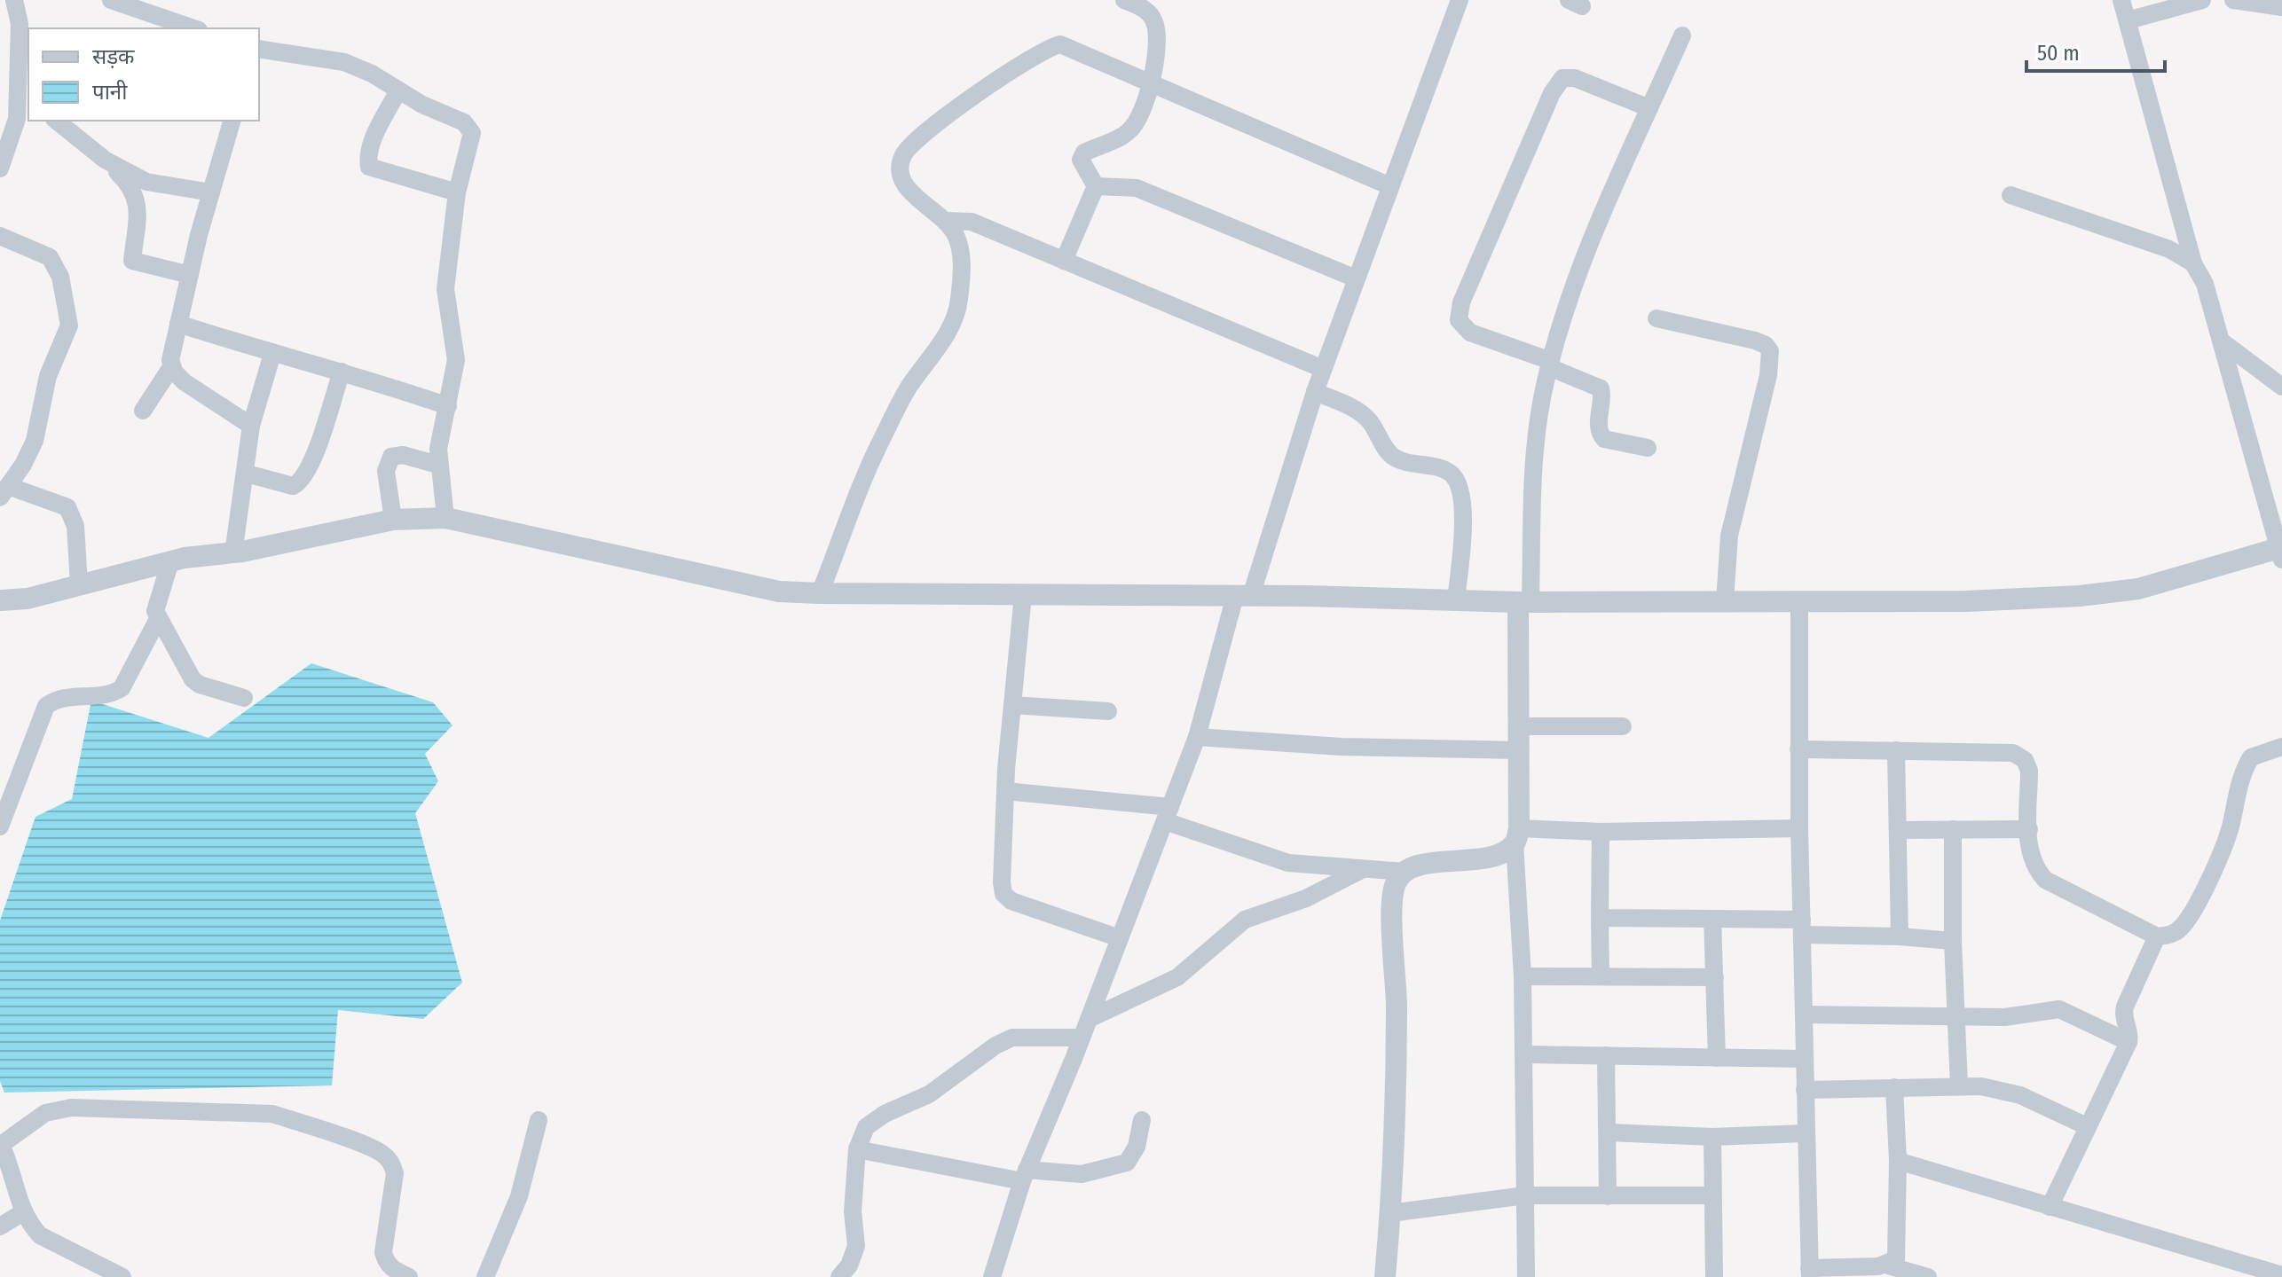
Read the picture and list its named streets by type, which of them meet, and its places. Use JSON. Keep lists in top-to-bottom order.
{
  "legend": ["सड़क", "पानी"],
  "scale_bar": "50 m"
}
